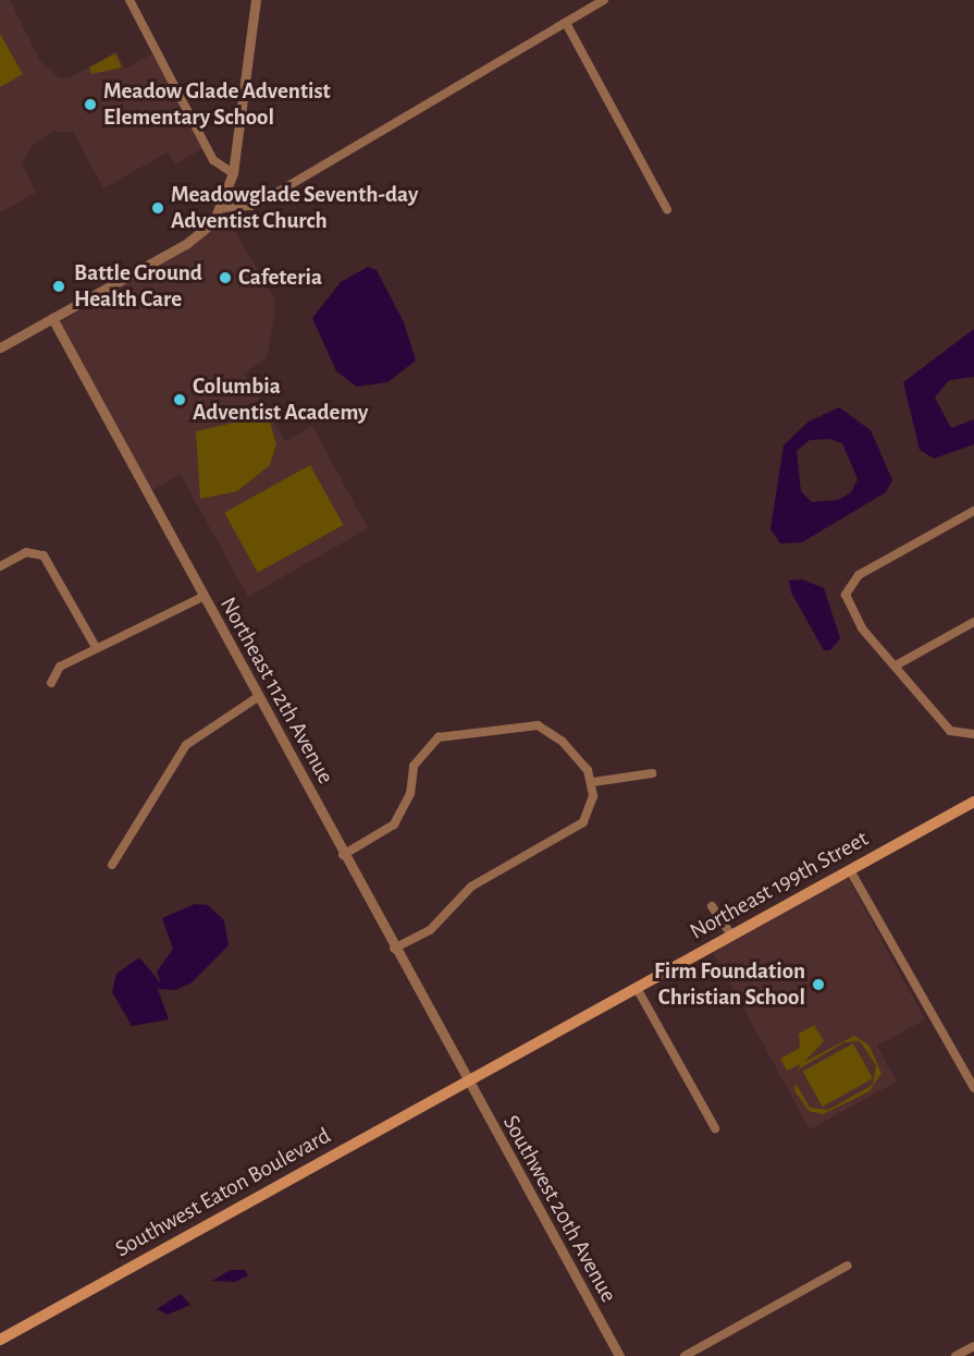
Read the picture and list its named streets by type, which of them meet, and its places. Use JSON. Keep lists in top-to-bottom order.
{
  "streets": {
    "main road": ["Northeast 199th Street", "Southwest Eaton Boulevard"],
    "street": ["Northeast 112th Avenue", "Southwest 20th Avenue"]
  },
  "crossings": [
    ["Northeast 112th Avenue", "Northeast 199th Street"],
    ["Northeast 112th Avenue", "Southwest Eaton Boulevard"],
    ["Northeast 112th Avenue", "Southwest 20th Avenue"],
    ["Northeast 199th Street", "Southwest Eaton Boulevard"],
    ["Northeast 199th Street", "Southwest 20th Avenue"],
    ["Southwest Eaton Boulevard", "Southwest 20th Avenue"]
  ],
  "places": [
    "Meadow Glade Adventist Elementary School",
    "Meadowglade Seventh-day Adventist Church",
    "Cafeteria",
    "Battle Ground Health Care",
    "Columbia Adventist Academy",
    "Firm Foundation Christian School"
  ]
}
